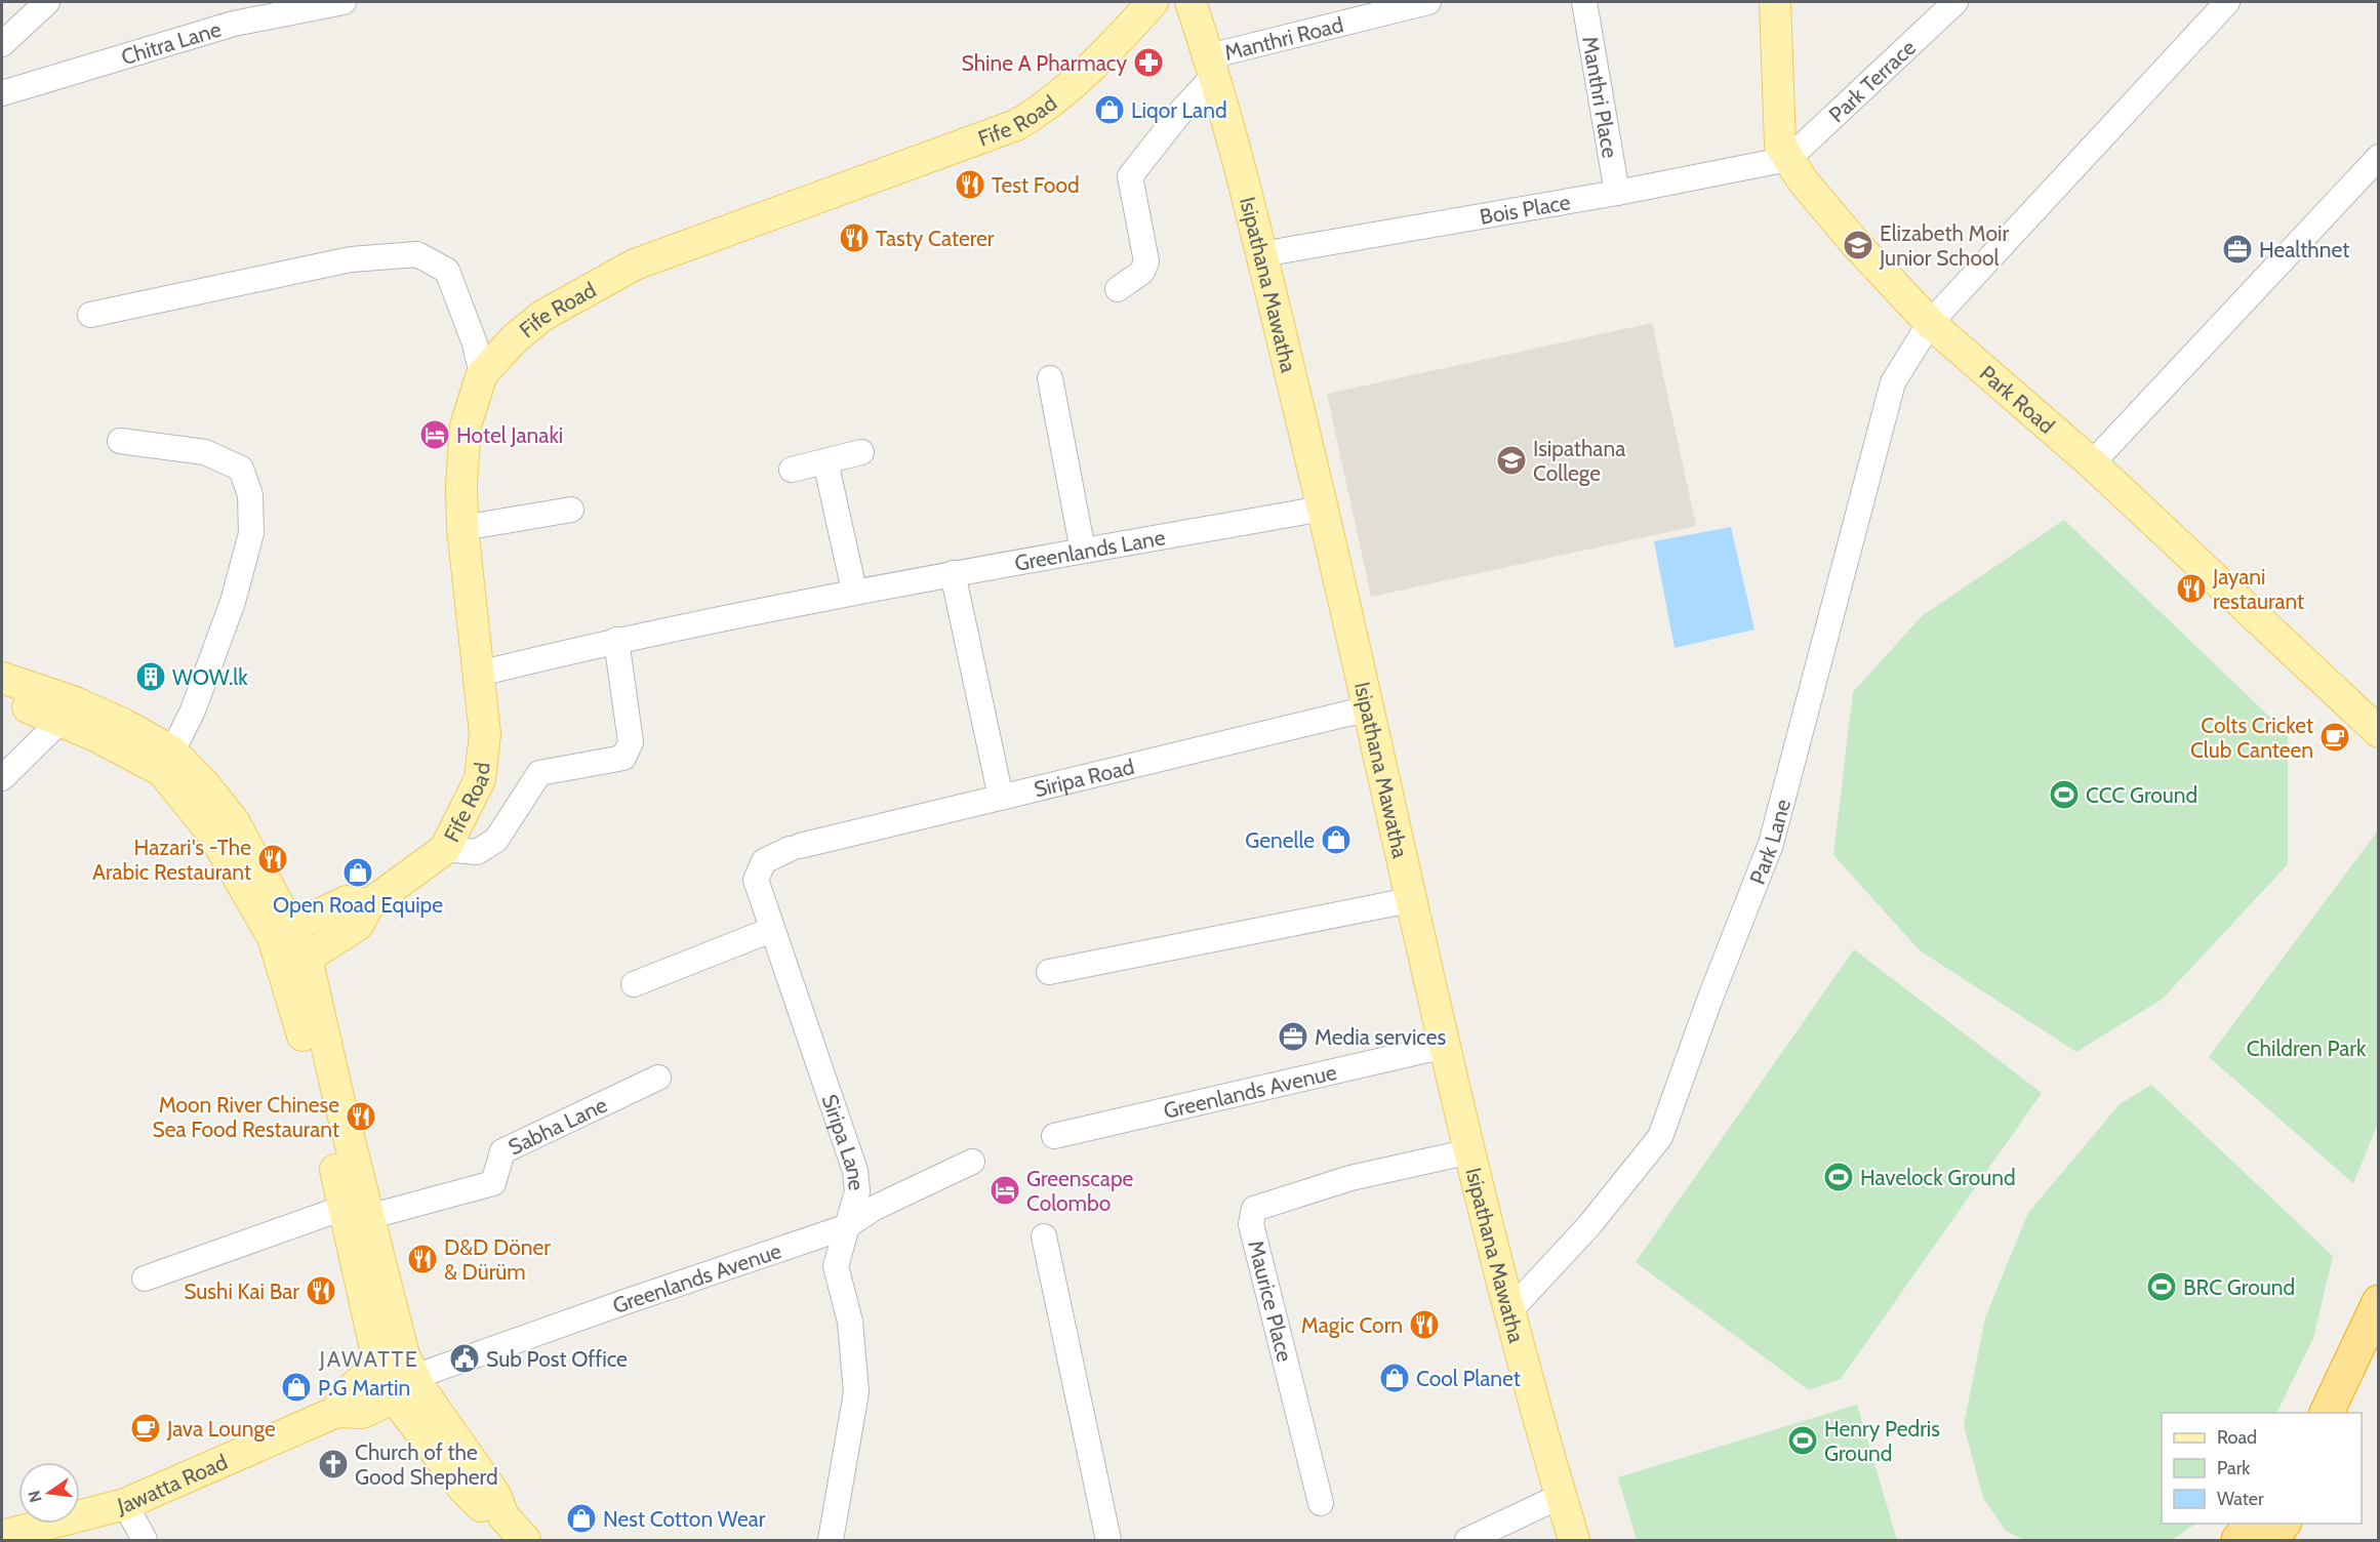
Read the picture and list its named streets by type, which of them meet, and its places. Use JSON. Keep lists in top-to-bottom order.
{
  "streets": {
    "main road": [
      "Fife Road",
      "Isipathana Mawatha",
      "Park Road",
      "Jawatta Road"
    ],
    "street": [
      "Manthri Road",
      "Chitra Lane",
      "Park Terrace",
      "Manthri Place",
      "Bois Place",
      "Greenlands Lane",
      "Siripa Road",
      "Park Lane",
      "Greenlands Avenue",
      "Sabha Lane",
      "Siripa Lane",
      "Maurice Place"
    ]
  },
  "crossings": [
    ["Manthri Road", "Isipathana Mawatha"],
    ["Park Terrace", "Bois Place"],
    ["Park Terrace", "Park Road"],
    ["Manthri Place", "Bois Place"],
    ["Fife Road", "Greenlands Lane"],
    ["Bois Place", "Isipathana Mawatha"],
    ["Bois Place", "Park Road"],
    ["Isipathana Mawatha", "Greenlands Lane"],
    ["Isipathana Mawatha", "Siripa Road"],
    ["Isipathana Mawatha", "Park Lane"],
    ["Isipathana Mawatha", "Greenlands Avenue"],
    ["Isipathana Mawatha", "Maurice Place"],
    ["Park Road", "Park Lane"],
    ["Siripa Road", "Siripa Lane"],
    ["Greenlands Avenue", "Siripa Lane"],
    ["Greenlands Avenue", "Jawatta Road"]
  ],
  "districts": ["JAWATTE"],
  "parks": ["Children Park"],
  "places": {
    "pharmacy": ["Shine A Pharmacy"],
    "shop": [
      "Liqor Land",
      "Genelle",
      "Open Road Equipe",
      "Cool Planet",
      "P.G Martin",
      "Nest Cotton Wear"
    ],
    "restaurant": [
      "Test Food",
      "Tasty Caterer",
      "Jayani restaurant",
      "Hazari's -The Arabic Restaurant",
      "Moon River Chinese Sea Food Restaurant",
      "D&D Döner & Dürüm",
      "Sushi Kai Bar",
      "Magic Corn"
    ],
    "school or university": ["Elizabeth Moir Junior School", "Isipathana College"],
    "office": ["Healthnet", "Media services"],
    "hotel": ["Hotel Janaki", "Greenscape Colombo"],
    "building": ["WOW.lk"],
    "cafe": ["Colts Cricket Club Canteen", "Java Lounge"],
    "sports": [
      "CCC Ground",
      "Havelock Ground",
      "BRC Ground",
      "Henry Pedris Ground"
    ],
    "public building": ["Sub Post Office"],
    "church": ["Church of the Good Shepherd"]
  },
  "legend": ["Road", "Park", "Water"],
  "north": "left"
}
